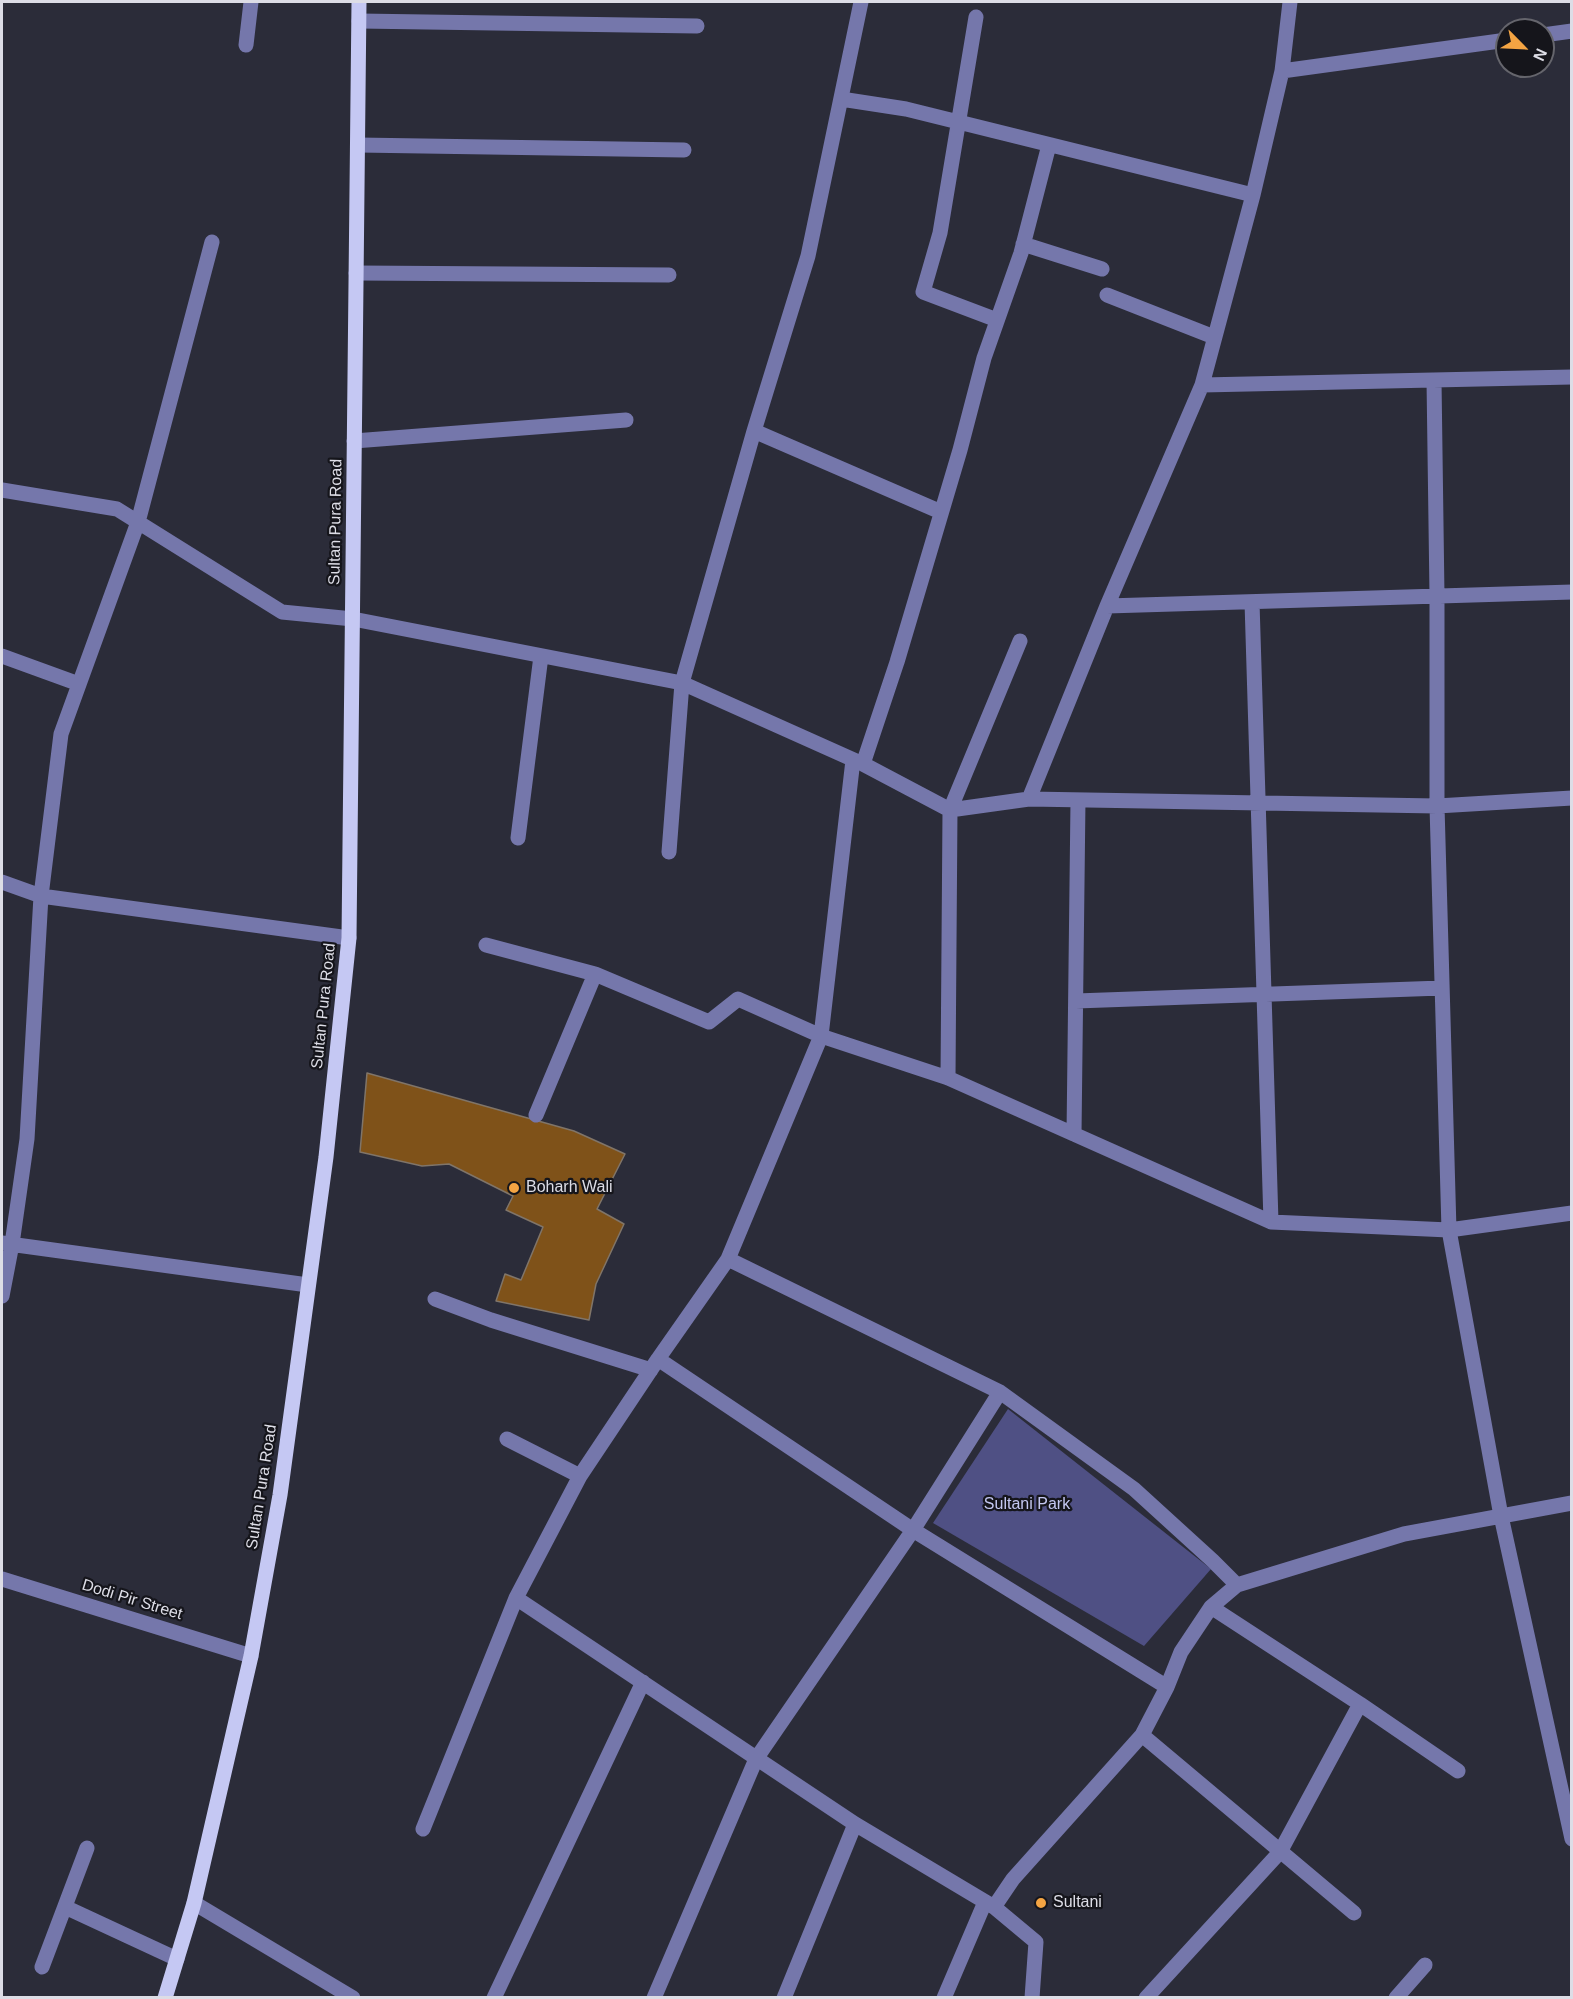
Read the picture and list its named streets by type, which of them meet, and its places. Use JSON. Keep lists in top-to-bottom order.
{
  "streets": {
    "main road": ["Sultan Pura Road"],
    "street": ["Dodi Pir Street"]
  },
  "crossings": [
    ["Sultan Pura Road", "Dodi Pir Street"]
  ],
  "parks": ["Sultani Park"],
  "places": ["Boharh Wali", "Sultani"],
  "north": "bottom right"
}
